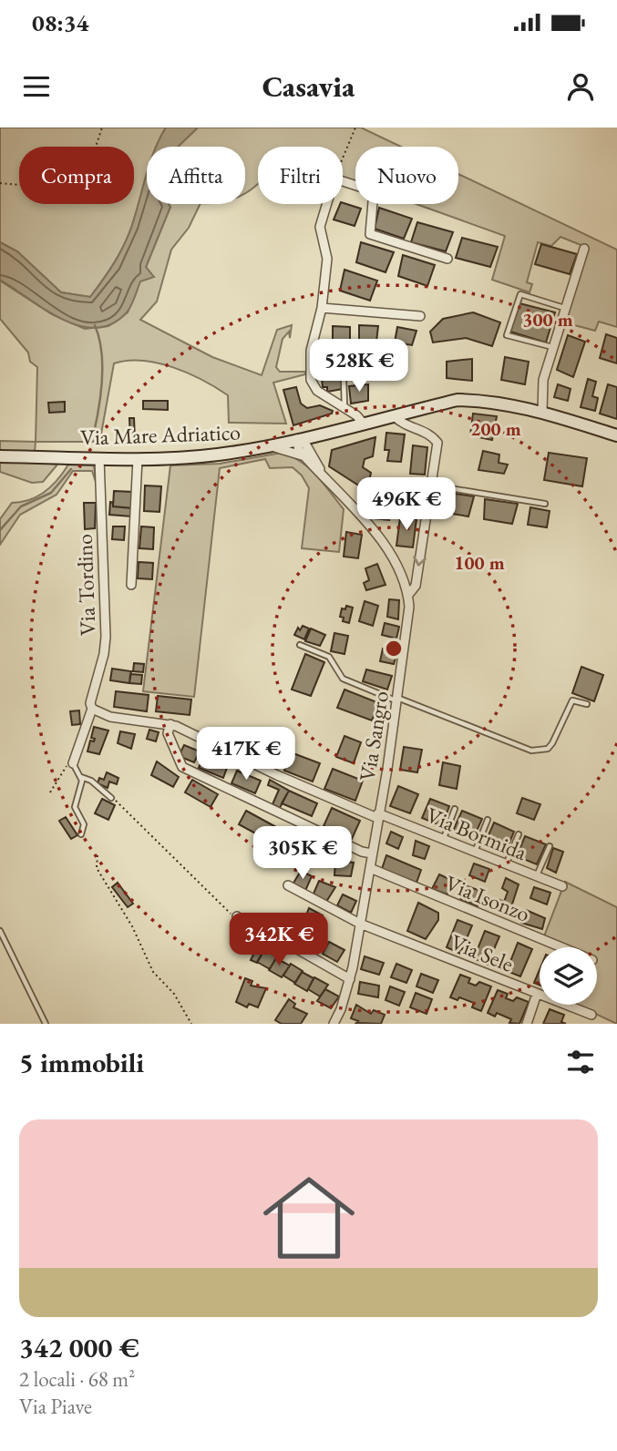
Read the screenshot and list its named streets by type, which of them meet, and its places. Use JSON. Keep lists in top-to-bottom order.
{
  "streets": {
    "main road": ["Via Mare Adriatico"],
    "street": [
      "Via Tordino",
      "Via Sangro",
      "Via Bormida",
      "Via Isonzo",
      "Via Sele"
    ]
  },
  "crossings": [
    ["Via Mare Adriatico", "Via Tordino"],
    ["Via Mare Adriatico", "Via Sangro"],
    ["Via Tordino", "Via Bormida"],
    ["Via Sangro", "Via Bormida"],
    ["Via Sangro", "Via Isonzo"],
    ["Via Sangro", "Via Sele"]
  ],
  "page": {
    "status": "08:34",
    "header": "Casavia",
    "chip": [
      "Compra",
      "Affitta",
      "Filtri",
      "Nuovo"
    ],
    "price": [
      "528K €",
      "496K €",
      "417K €",
      "305K €",
      "342K €"
    ],
    "heading": "5 immobili",
    "list": [
      {
        "name": "342 000 €",
        "note": "2 locali · 68 m² · Via Piave"
      }
    ]
  },
  "rings": ["300 m", "200 m", "100 m"]
}
